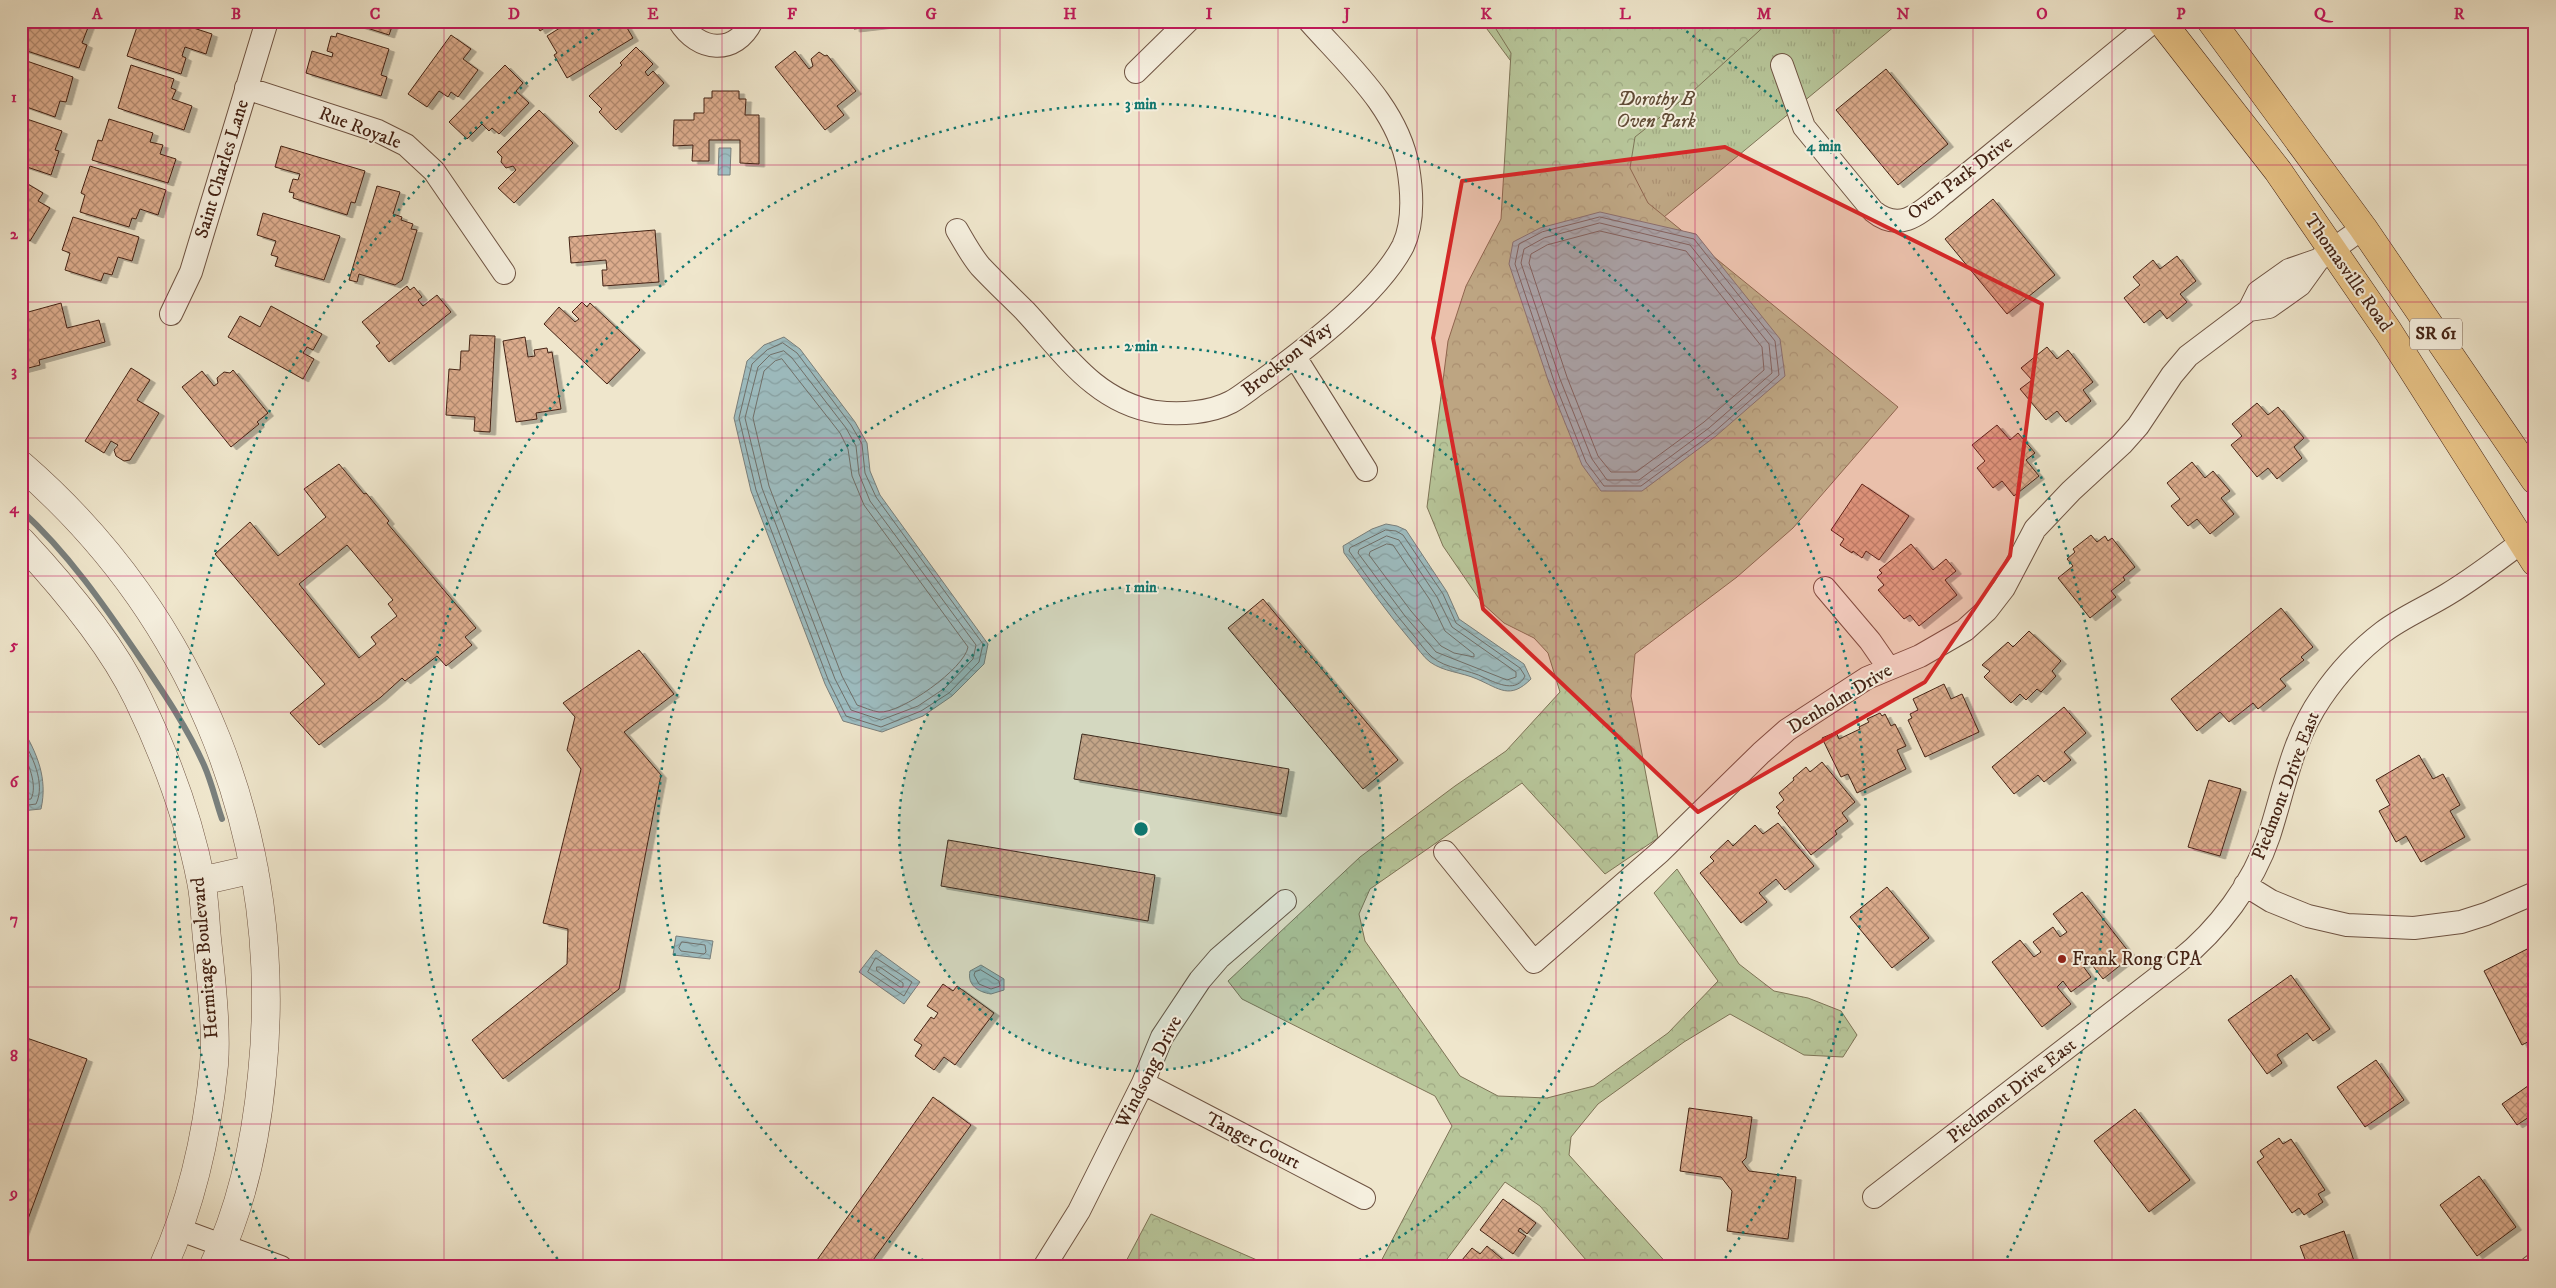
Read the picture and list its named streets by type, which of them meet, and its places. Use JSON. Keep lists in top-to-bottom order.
{
  "streets": {
    "main road": ["Thomasville Road", "SR 61"],
    "street": [
      "Rue Royale",
      "Saint Charles Lane",
      "Oven Park Drive",
      "Brockton Way",
      "Denholm Drive",
      "Piedmont Drive East",
      "Hermitage Boulevard",
      "Windsong Drive",
      "Tanger Court"
    ]
  },
  "crossings": [
    ["Rue Royale", "Saint Charles Lane"],
    ["Thomasville Road", "Denholm Drive"],
    ["Thomasville Road", "Piedmont Drive East"],
    ["Windsong Drive", "Tanger Court"]
  ],
  "parks": ["Dorothy B Oven Park"],
  "places": ["Frank Rong CPA"],
  "grid": {
    "columns": [
      "A",
      "B",
      "C",
      "D",
      "E",
      "F",
      "G",
      "H",
      "I",
      "J",
      "K",
      "L",
      "M",
      "N",
      "O",
      "P",
      "Q",
      "R"
    ],
    "rows": [
      "1",
      "2",
      "3",
      "4",
      "5",
      "6",
      "7",
      "8",
      "9"
    ]
  },
  "rings": [
    "3 min",
    "4 min",
    "2 min",
    "1 min"
  ]
}
